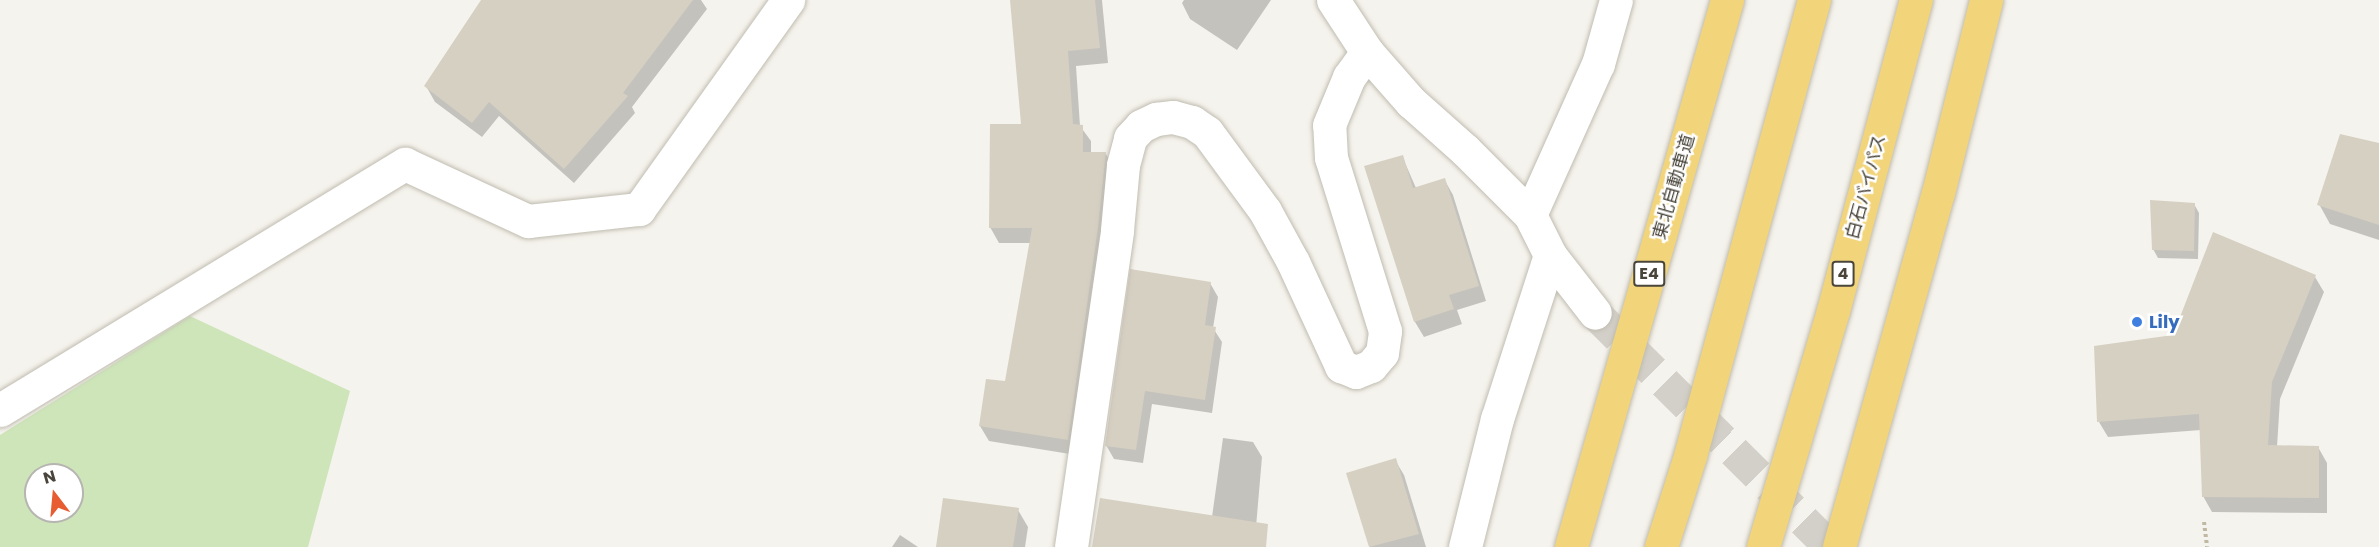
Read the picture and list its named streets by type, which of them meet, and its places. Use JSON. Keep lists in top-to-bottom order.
{
  "streets": {
    "highway": [
      "東北自動車道",
      "白石バイパス",
      "E4",
      "4"
    ]
  },
  "places": ["Lily"],
  "north": "top"
}
